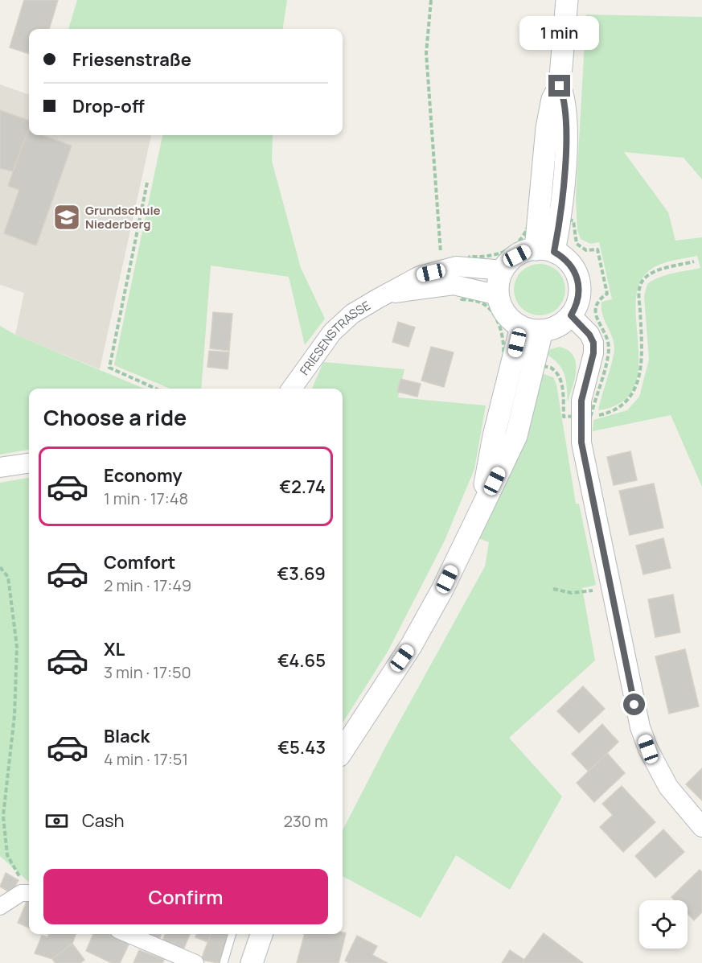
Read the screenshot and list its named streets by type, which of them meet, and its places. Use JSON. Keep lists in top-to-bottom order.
{
  "streets": {
    "street": ["FRIESENSTRASSE"]
  },
  "places": {
    "school or university": ["Grundschule Niederberg"]
  },
  "page": {
    "bubble": "1 min",
    "banner": ["Friesenstraße", "Drop-off"],
    "heading": "Choose a ride",
    "list": [
      {
        "name": "Economy",
        "note": "1 min · 17:48",
        "value": "€2.74"
      },
      {
        "name": "Comfort",
        "note": "2 min · 17:49",
        "value": "€3.69"
      },
      {
        "name": "XL",
        "note": "3 min · 17:50",
        "value": "€4.65"
      },
      {
        "name": "Black",
        "note": "4 min · 17:51",
        "value": "€5.43"
      }
    ],
    "pay": ["Cash", "230 m"],
    "buttons": "Confirm"
  }
}
